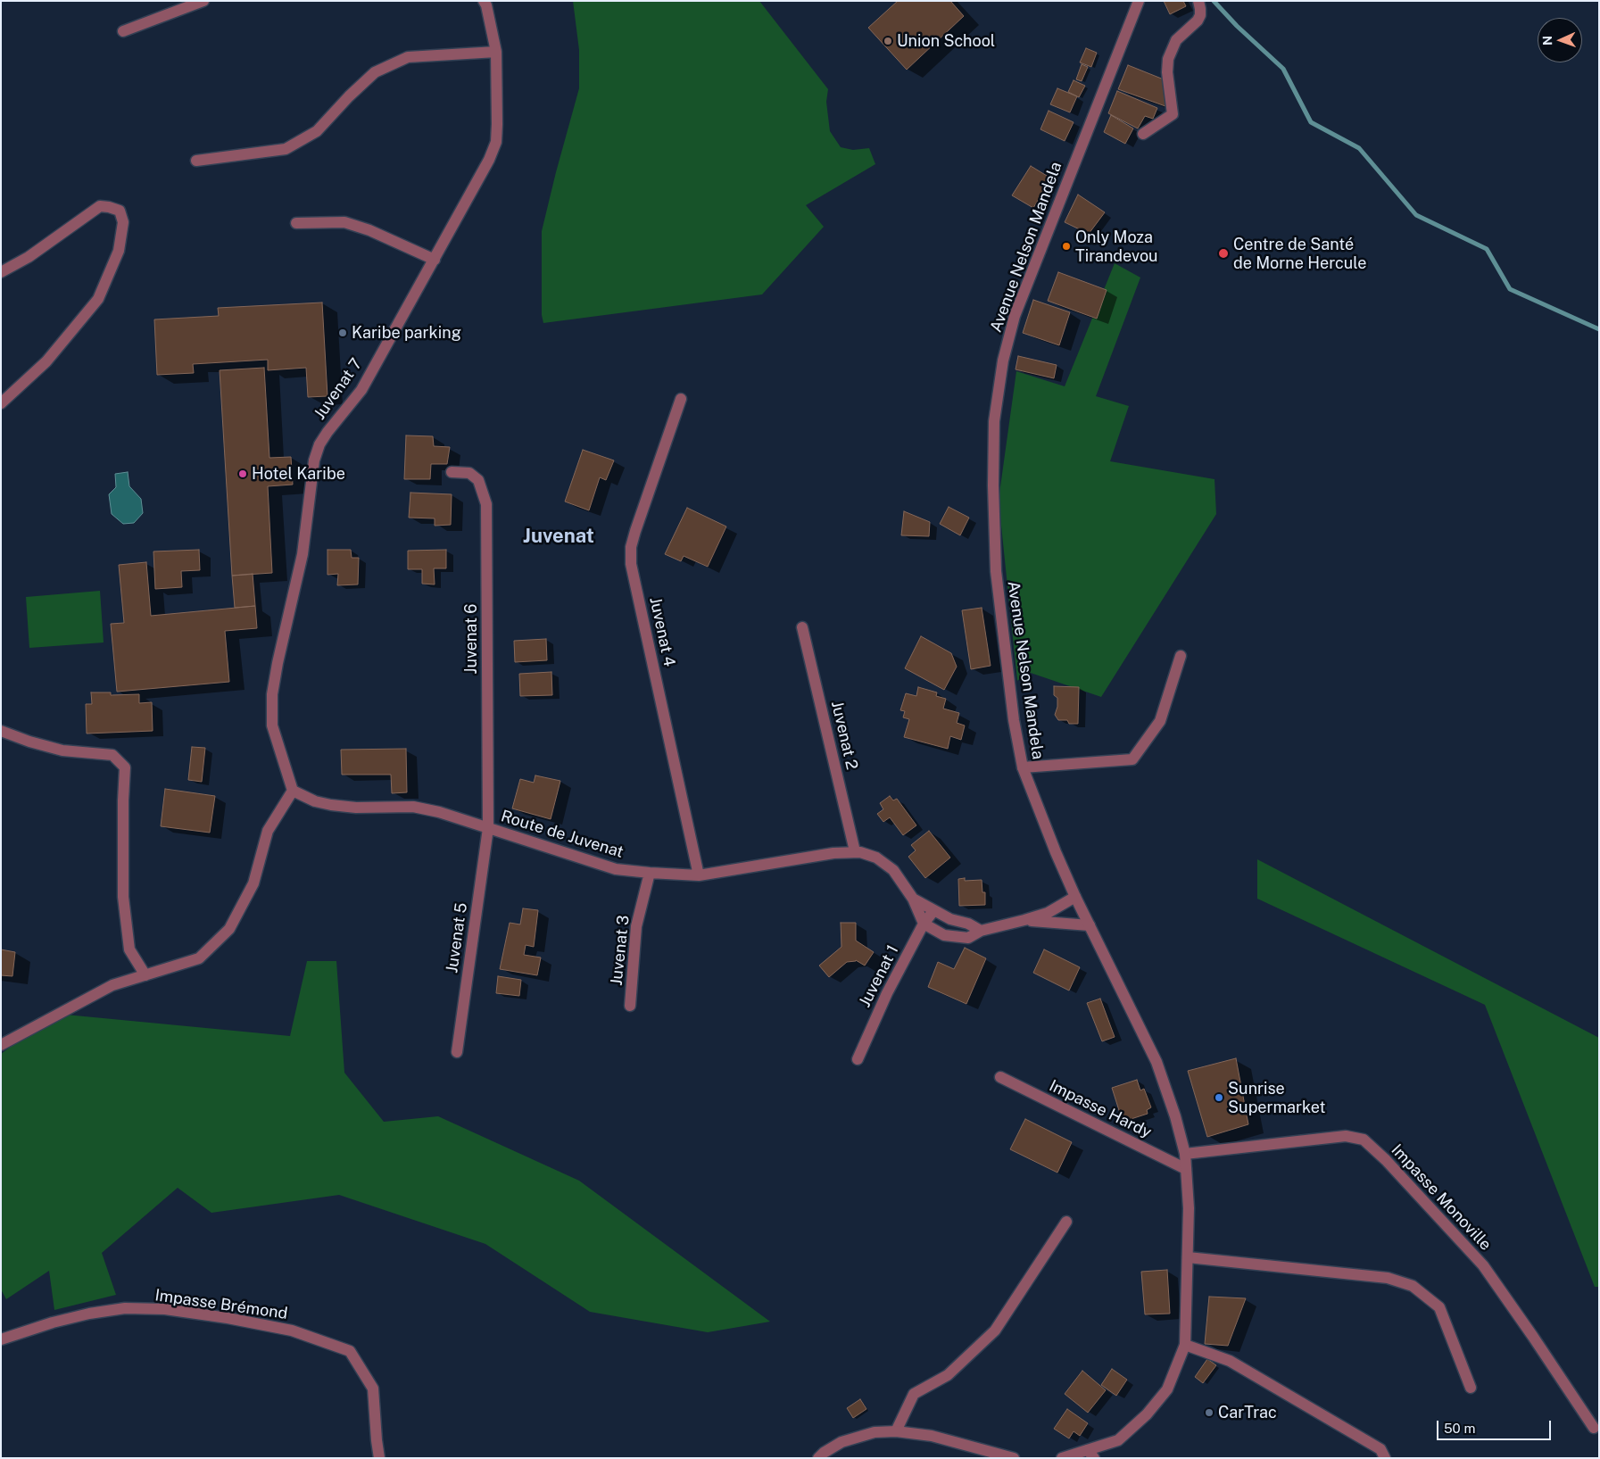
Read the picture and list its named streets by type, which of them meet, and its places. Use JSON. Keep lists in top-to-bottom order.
{
  "streets": {
    "street": [
      "Avenue Nelson Mandela",
      "Juvenat 7",
      "Juvenat 4",
      "Juvenat 6",
      "Juvenat 2",
      "Route de Juvenat",
      "Juvenat 5",
      "Juvenat 3",
      "Juvenat 1",
      "Impasse Hardy",
      "Impasse Monoville",
      "Impasse Brémond"
    ]
  },
  "crossings": [
    ["Avenue Nelson Mandela", "Impasse Hardy"],
    ["Avenue Nelson Mandela", "Impasse Monoville"],
    ["Juvenat 7", "Route de Juvenat"],
    ["Juvenat 4", "Route de Juvenat"],
    ["Juvenat 6", "Route de Juvenat"],
    ["Juvenat 6", "Juvenat 5"],
    ["Juvenat 2", "Route de Juvenat"],
    ["Route de Juvenat", "Juvenat 5"],
    ["Route de Juvenat", "Juvenat 3"],
    ["Route de Juvenat", "Juvenat 1"]
  ],
  "districts": ["Juvenat"],
  "places": [
    "Union School",
    "Only Moza Tirandevou",
    "Centre de Santé de Morne Hercule",
    "Karibe parking",
    "Hotel Karibe",
    "Sunrise Supermarket",
    "CarTrac"
  ],
  "scale_bar": "50 m",
  "north": "left"
}
